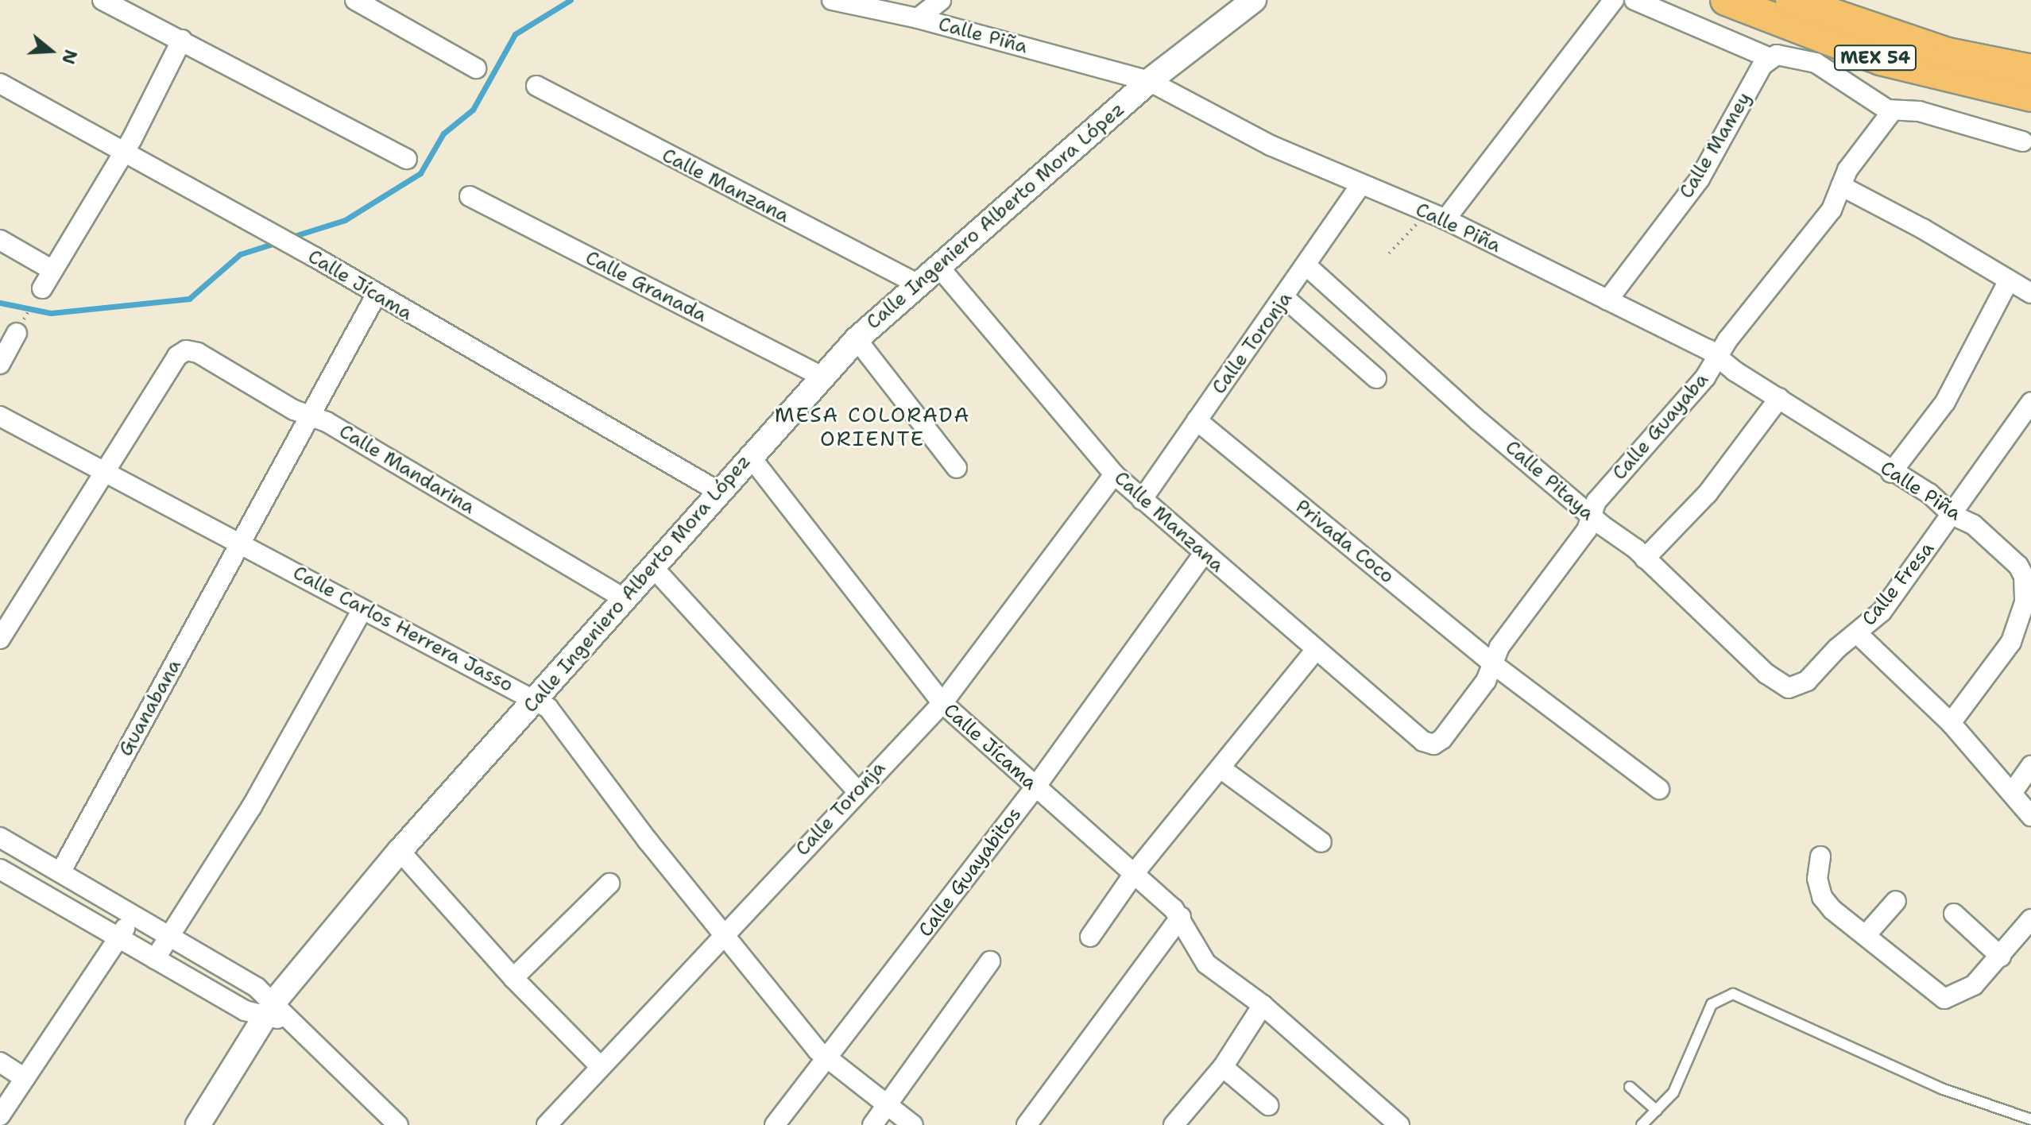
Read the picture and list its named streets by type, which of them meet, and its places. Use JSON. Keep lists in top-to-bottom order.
{
  "streets": {
    "main road": ["MEX 54"],
    "street": [
      "Calle Piña",
      "Calle Mamey",
      "Calle Manzana",
      "Calle Ingeniero Alberto Mora López",
      "Calle Jícama",
      "Calle Granada",
      "Calle Toronja",
      "Calle Guayaba",
      "Calle Mandarina",
      "Calle Pitaya",
      "Privada Coco",
      "Calle Fresa",
      "Calle Carlos Herrera Jasso",
      "Guanabana",
      "Calle Guayabitos"
    ]
  },
  "crossings": [
    ["Calle Piña", "Calle Mamey"],
    ["Calle Piña", "Calle Ingeniero Alberto Mora López"],
    ["Calle Piña", "Calle Toronja"],
    ["Calle Piña", "Calle Guayaba"],
    ["Calle Piña", "Calle Fresa"],
    ["Calle Manzana", "Calle Ingeniero Alberto Mora López"],
    ["Calle Manzana", "Calle Toronja"],
    ["Calle Manzana", "Calle Guayaba"],
    ["Calle Manzana", "Calle Guayabitos"],
    ["Calle Ingeniero Alberto Mora López", "Calle Jícama"],
    ["Calle Ingeniero Alberto Mora López", "Calle Granada"],
    ["Calle Ingeniero Alberto Mora López", "Calle Mandarina"],
    ["Calle Ingeniero Alberto Mora López", "Calle Carlos Herrera Jasso"],
    ["Calle Jícama", "Calle Toronja"],
    ["Calle Jícama", "Guanabana"],
    ["Calle Jícama", "Calle Guayabitos"],
    ["Calle Toronja", "Calle Pitaya"],
    ["Calle Toronja", "Privada Coco"],
    ["Calle Toronja", "Calle Carlos Herrera Jasso"],
    ["Calle Guayaba", "Calle Pitaya"],
    ["Calle Guayaba", "Privada Coco"],
    ["Calle Mandarina", "Calle Carlos Herrera Jasso"],
    ["Calle Mandarina", "Guanabana"],
    ["Calle Pitaya", "Calle Fresa"],
    ["Calle Carlos Herrera Jasso", "Guanabana"],
    ["Calle Carlos Herrera Jasso", "Calle Guayabitos"]
  ],
  "districts": ["MESA COLORADA ORIENTE"],
  "north": "right"
}
